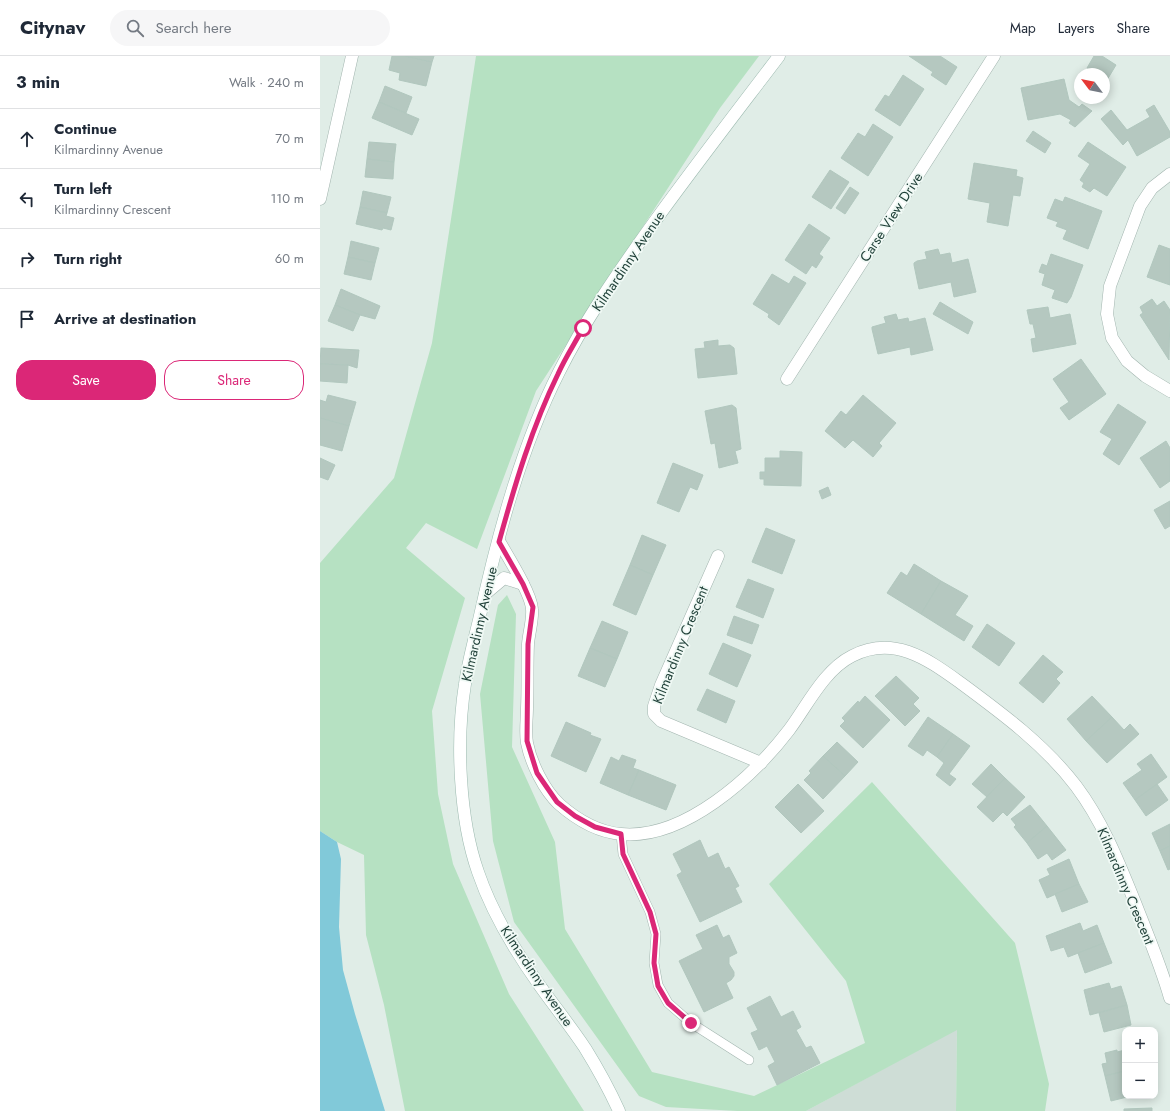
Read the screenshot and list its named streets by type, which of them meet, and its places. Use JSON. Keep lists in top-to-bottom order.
{
  "streets": {
    "street": ["Carse View Drive", "Kilmardinny Avenue", "Kilmardinny Crescent"]
  },
  "crossings": [
    ["Kilmardinny Avenue", "Kilmardinny Crescent"]
  ],
  "north": "top left",
  "page": {
    "header": "Citynav",
    "search": "Search here",
    "nav": ["Map", "Layers", "Share"],
    "heading": ["3 min", "Walk · 240 m"],
    "list": [
      ["Continue", "Kilmardinny Avenue", "70 m"],
      ["Turn left", "Kilmardinny Crescent", "110 m"],
      ["Turn right", "60 m"],
      "Arrive at destination"
    ],
    "buttons": ["Save", "Share"],
    "map_buttons": ["+", "−"]
  }
}
